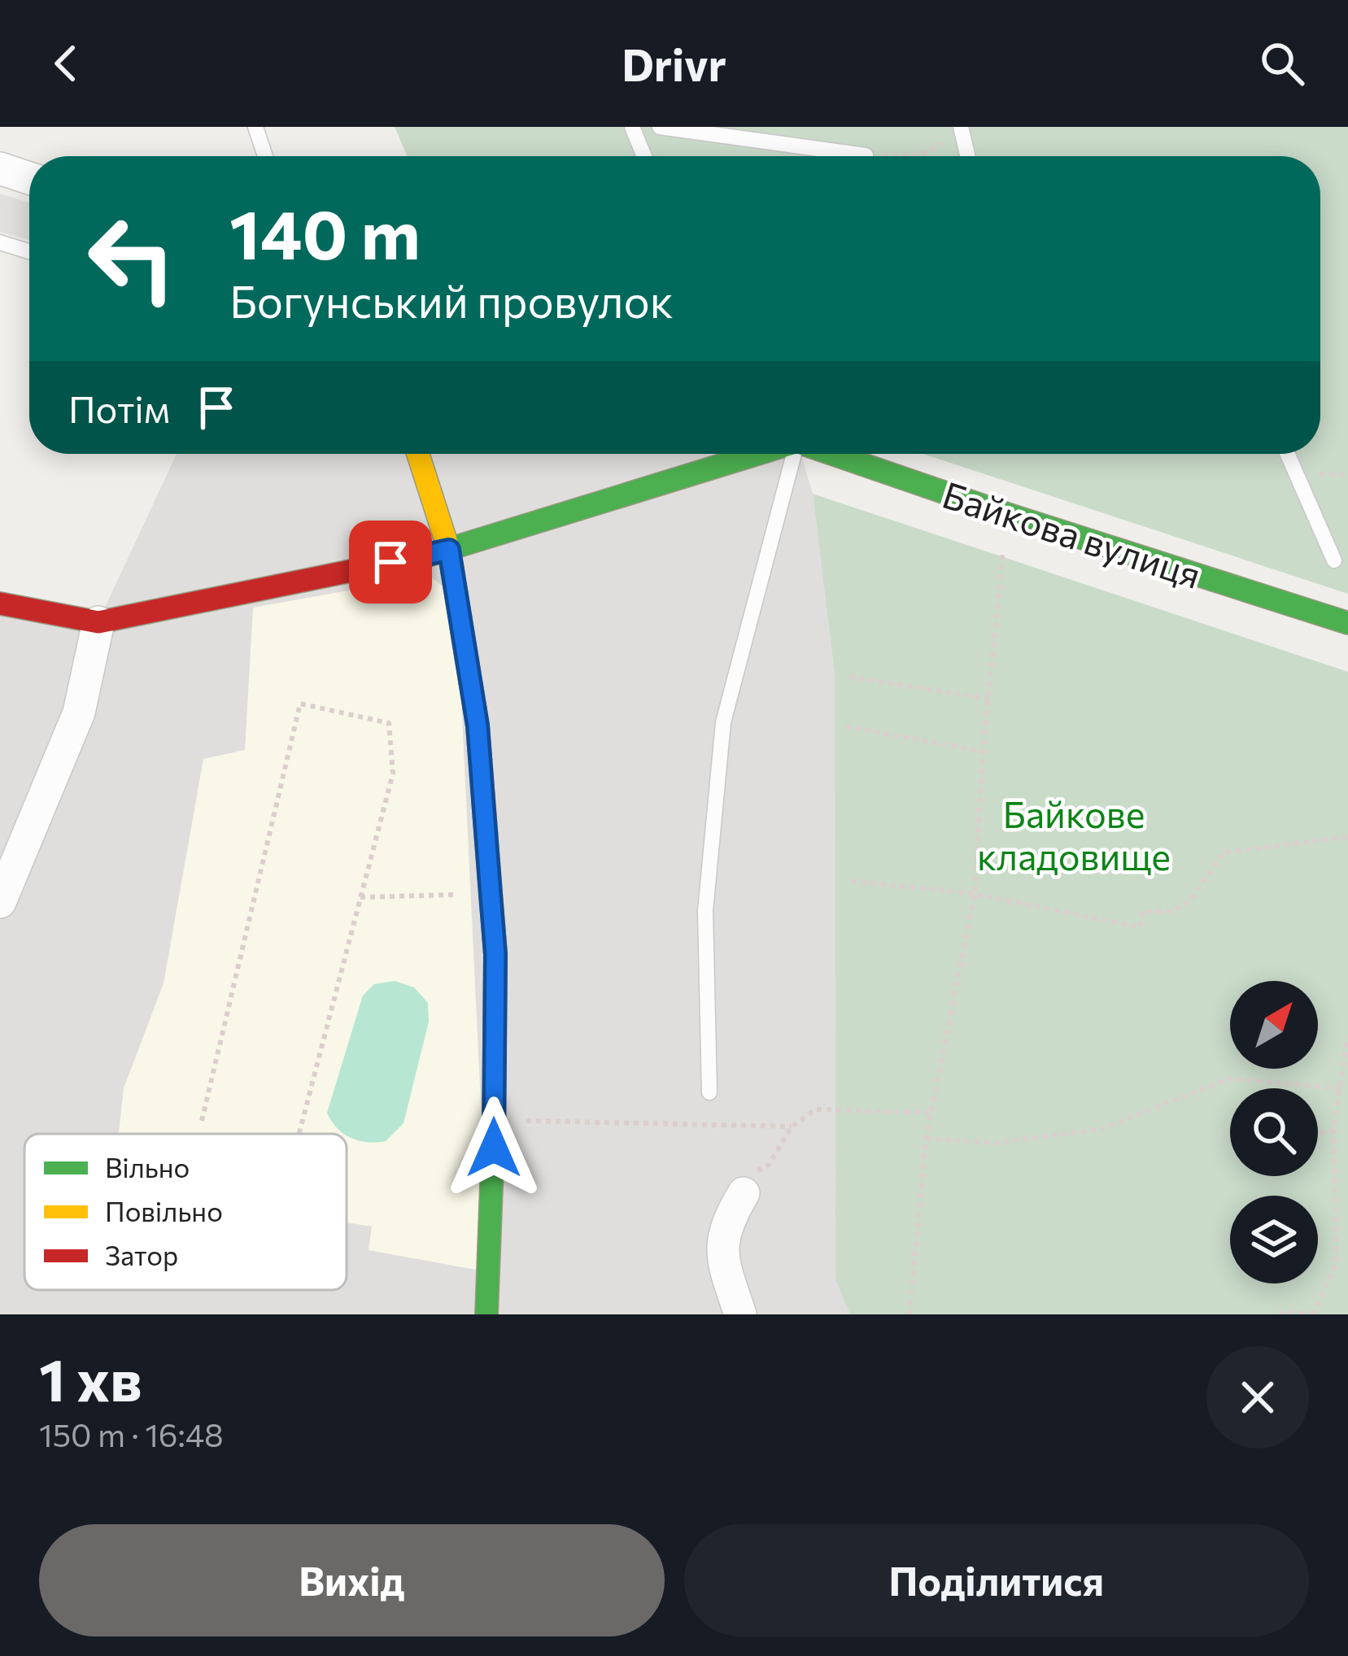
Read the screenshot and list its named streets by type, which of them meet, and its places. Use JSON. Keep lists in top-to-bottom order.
{
  "streets": {
    "street": ["Байкова вулиця"]
  },
  "parks": ["Байкове кладовище"],
  "legend": ["Вільно", "Повільно", "Затор"],
  "north": "top right",
  "page": {
    "header": "Drivr",
    "turn": ["140 m", "Богунський провулок"],
    "then": "Потім",
    "heading": ["1 хв", "150 m · 16:48"],
    "buttons": ["Вихід", "Поділитися"]
  }
}
